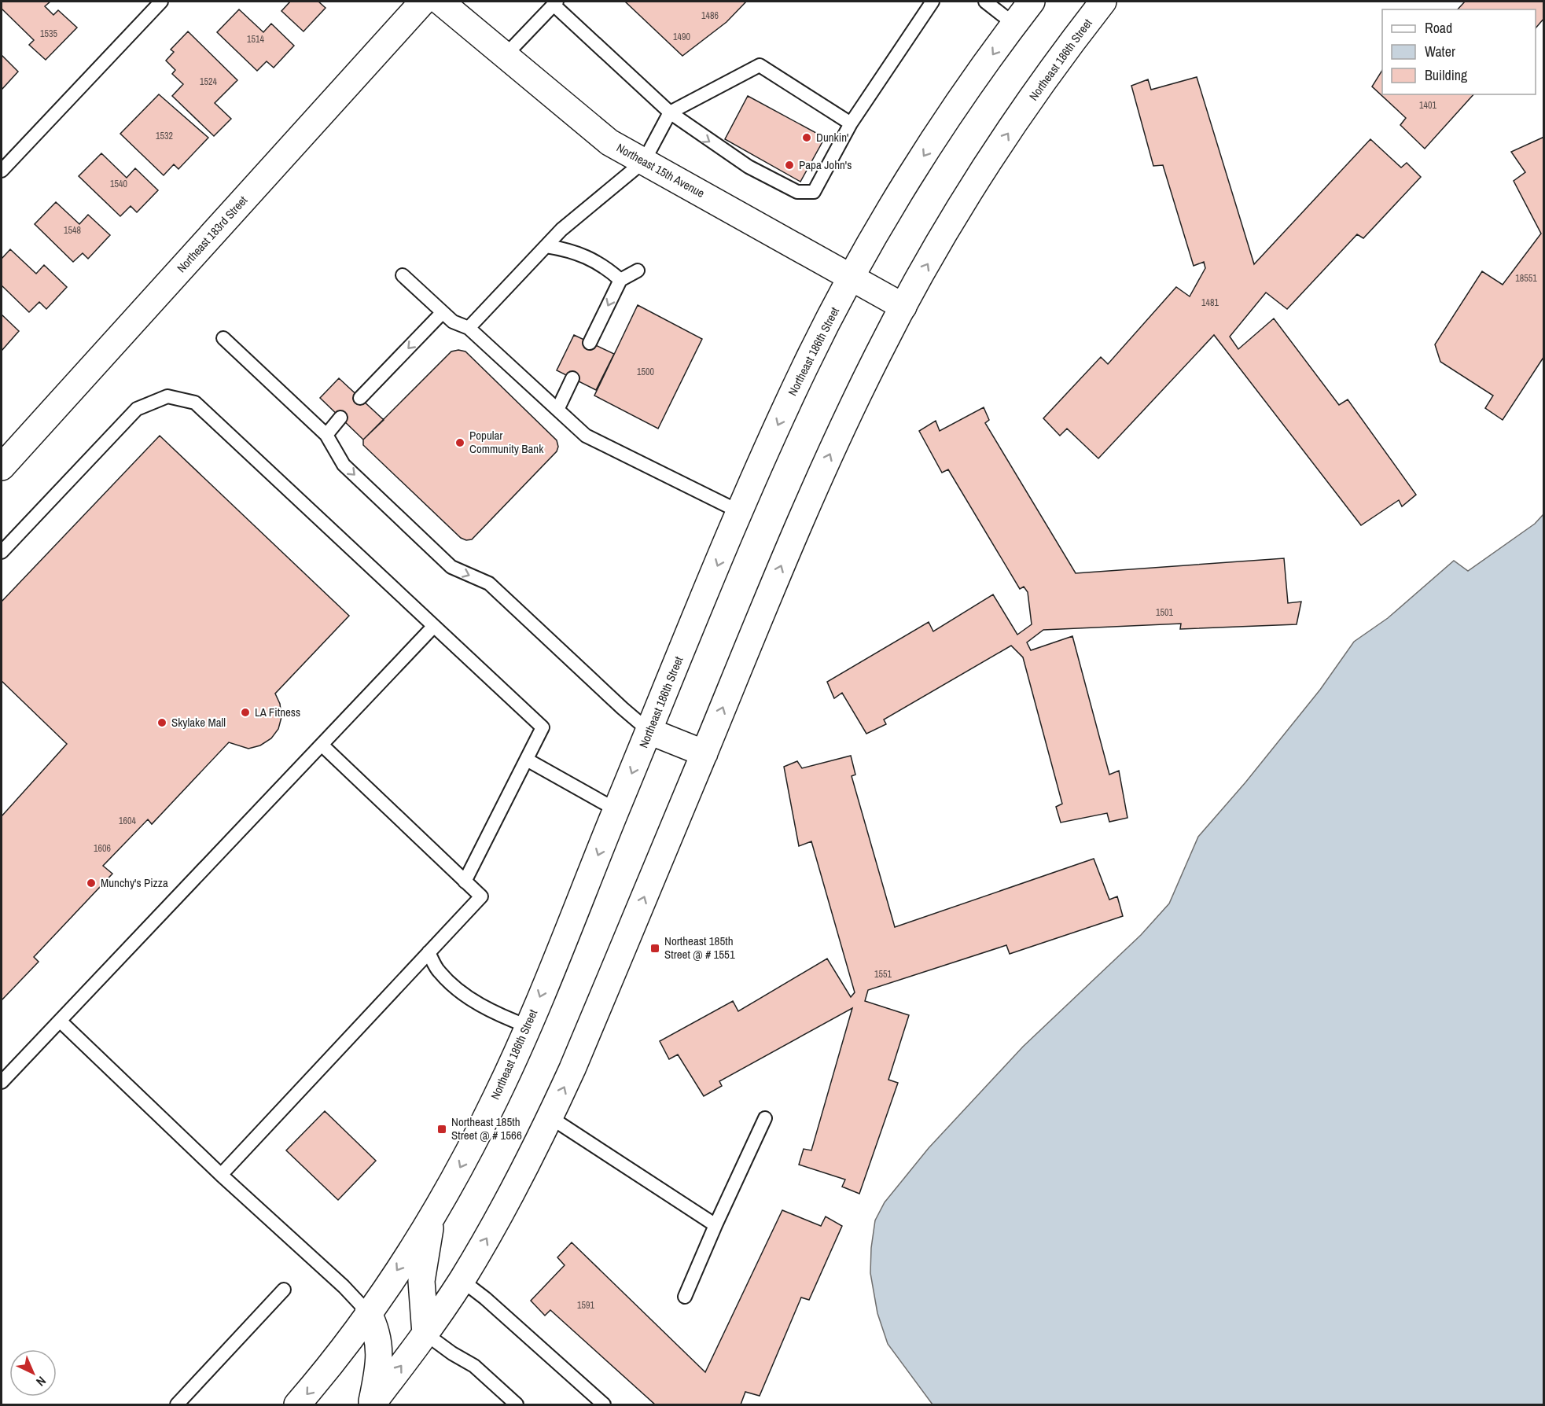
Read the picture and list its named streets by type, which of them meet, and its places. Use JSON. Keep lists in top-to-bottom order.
{
  "streets": {
    "main road": ["Northeast 186th Street", "Northeast 15th Avenue", "Northeast 183rd Street"]
  },
  "crossings": [
    ["Northeast 186th Street", "Northeast 15th Avenue"]
  ],
  "places": {
    "other": [
      "Dunkin'",
      "Papa John's",
      "Popular Community Bank",
      "LA Fitness",
      "Skylake Mall",
      "Munchy's Pizza"
    ],
    "transit": ["Northeast 185th Street @ # 1551", "Northeast 185th Street @ # 1566"]
  },
  "house_numbers": [
    "1486",
    "1535",
    "1490",
    "1514",
    "1524",
    "1401",
    "1532",
    "1540",
    "1548",
    "18551",
    "1481",
    "1500",
    "1501",
    "1604",
    "1606",
    "1551",
    "1591"
  ],
  "legend": ["Road", "Water", "Building"],
  "north": "bottom right"
}
